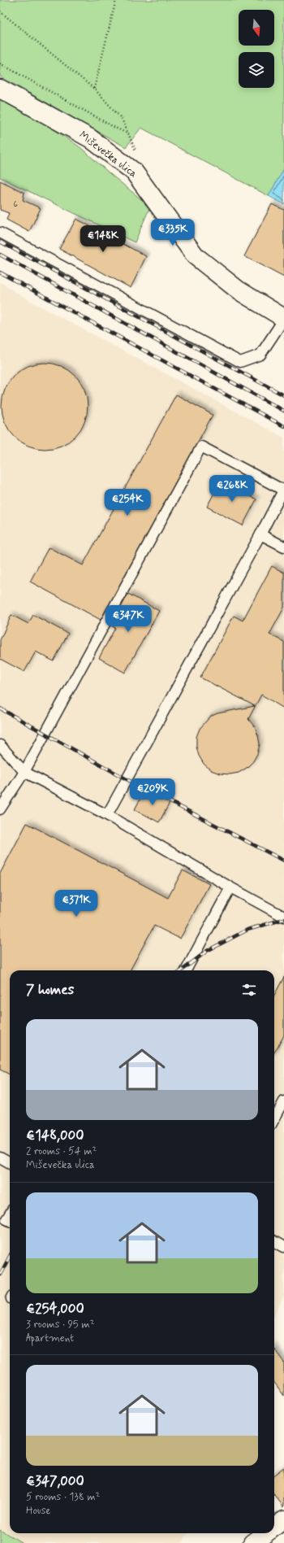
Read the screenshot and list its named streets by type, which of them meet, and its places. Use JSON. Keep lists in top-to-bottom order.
{
  "streets": {
    "street": ["Miševečka ulica"]
  },
  "house_numbers": ["6"],
  "north": "bottom",
  "page": {
    "price": [
      "€335K",
      "€148K",
      "€268K",
      "€254K",
      "€347K",
      "€209K",
      "€371K"
    ],
    "heading": "7 homes",
    "list": [
      {
        "name": "€148,000",
        "note": "2 rooms · 54 m² · Miševečka ulica"
      },
      {
        "name": "€254,000",
        "note": "3 rooms · 95 m² · Apartment"
      },
      {
        "name": "€347,000",
        "note": "5 rooms · 138 m² · House"
      }
    ]
  }
}
